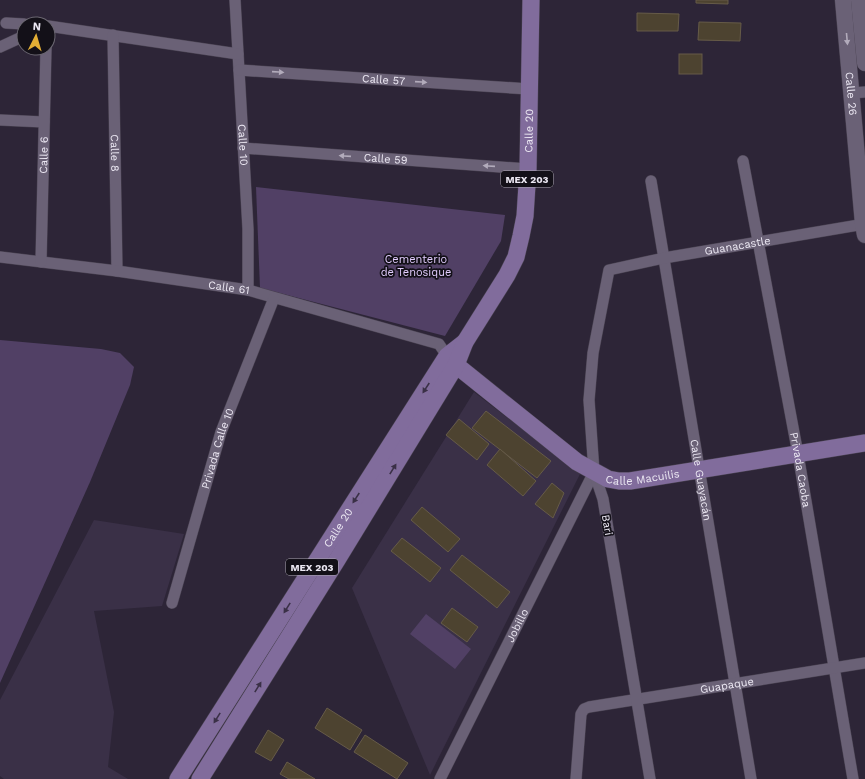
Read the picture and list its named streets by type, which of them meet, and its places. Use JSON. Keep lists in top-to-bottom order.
{
  "streets": {
    "main road": [
      "Calle 26",
      "Calle 20",
      "MEX 203",
      "Calle Macuilis"
    ],
    "street": [
      "Calle 57",
      "Calle 10",
      "Calle 8",
      "Calle 6",
      "Calle 59",
      "Guanacastle",
      "Calle 61",
      "Privada Calle 10",
      "Privada Caoba",
      "Calle Guayacán",
      "Bari",
      "Jobillo",
      "Guapaque"
    ]
  },
  "crossings": [
    ["Calle 57", "Calle 20"],
    ["Calle 57", "Calle 10"],
    ["Calle 26", "Guanacastle"],
    ["Calle 20", "Calle 59"],
    ["Calle 20", "Calle 61"],
    ["Calle 20", "Calle Macuilis"],
    ["Calle 10", "Calle 59"],
    ["Calle 10", "Calle 61"],
    ["Calle 8", "Calle 61"],
    ["Calle 6", "Calle 61"],
    ["Guanacastle", "Privada Caoba"],
    ["Guanacastle", "Calle Guayacán"],
    ["Guanacastle", "Bari"],
    ["Calle 61", "Privada Calle 10"],
    ["Calle 61", "Calle Macuilis"],
    ["Privada Caoba", "Calle Macuilis"],
    ["Privada Caoba", "Guapaque"],
    ["Calle Macuilis", "Calle Guayacán"],
    ["Calle Macuilis", "Bari"],
    ["Calle Macuilis", "Jobillo"],
    ["Calle Guayacán", "Guapaque"],
    ["Bari", "Jobillo"],
    ["Bari", "Guapaque"]
  ],
  "one_way": ["Calle 57", "Calle 59"],
  "parks": ["Cementerio de Tenosique"],
  "north": "top"
}
